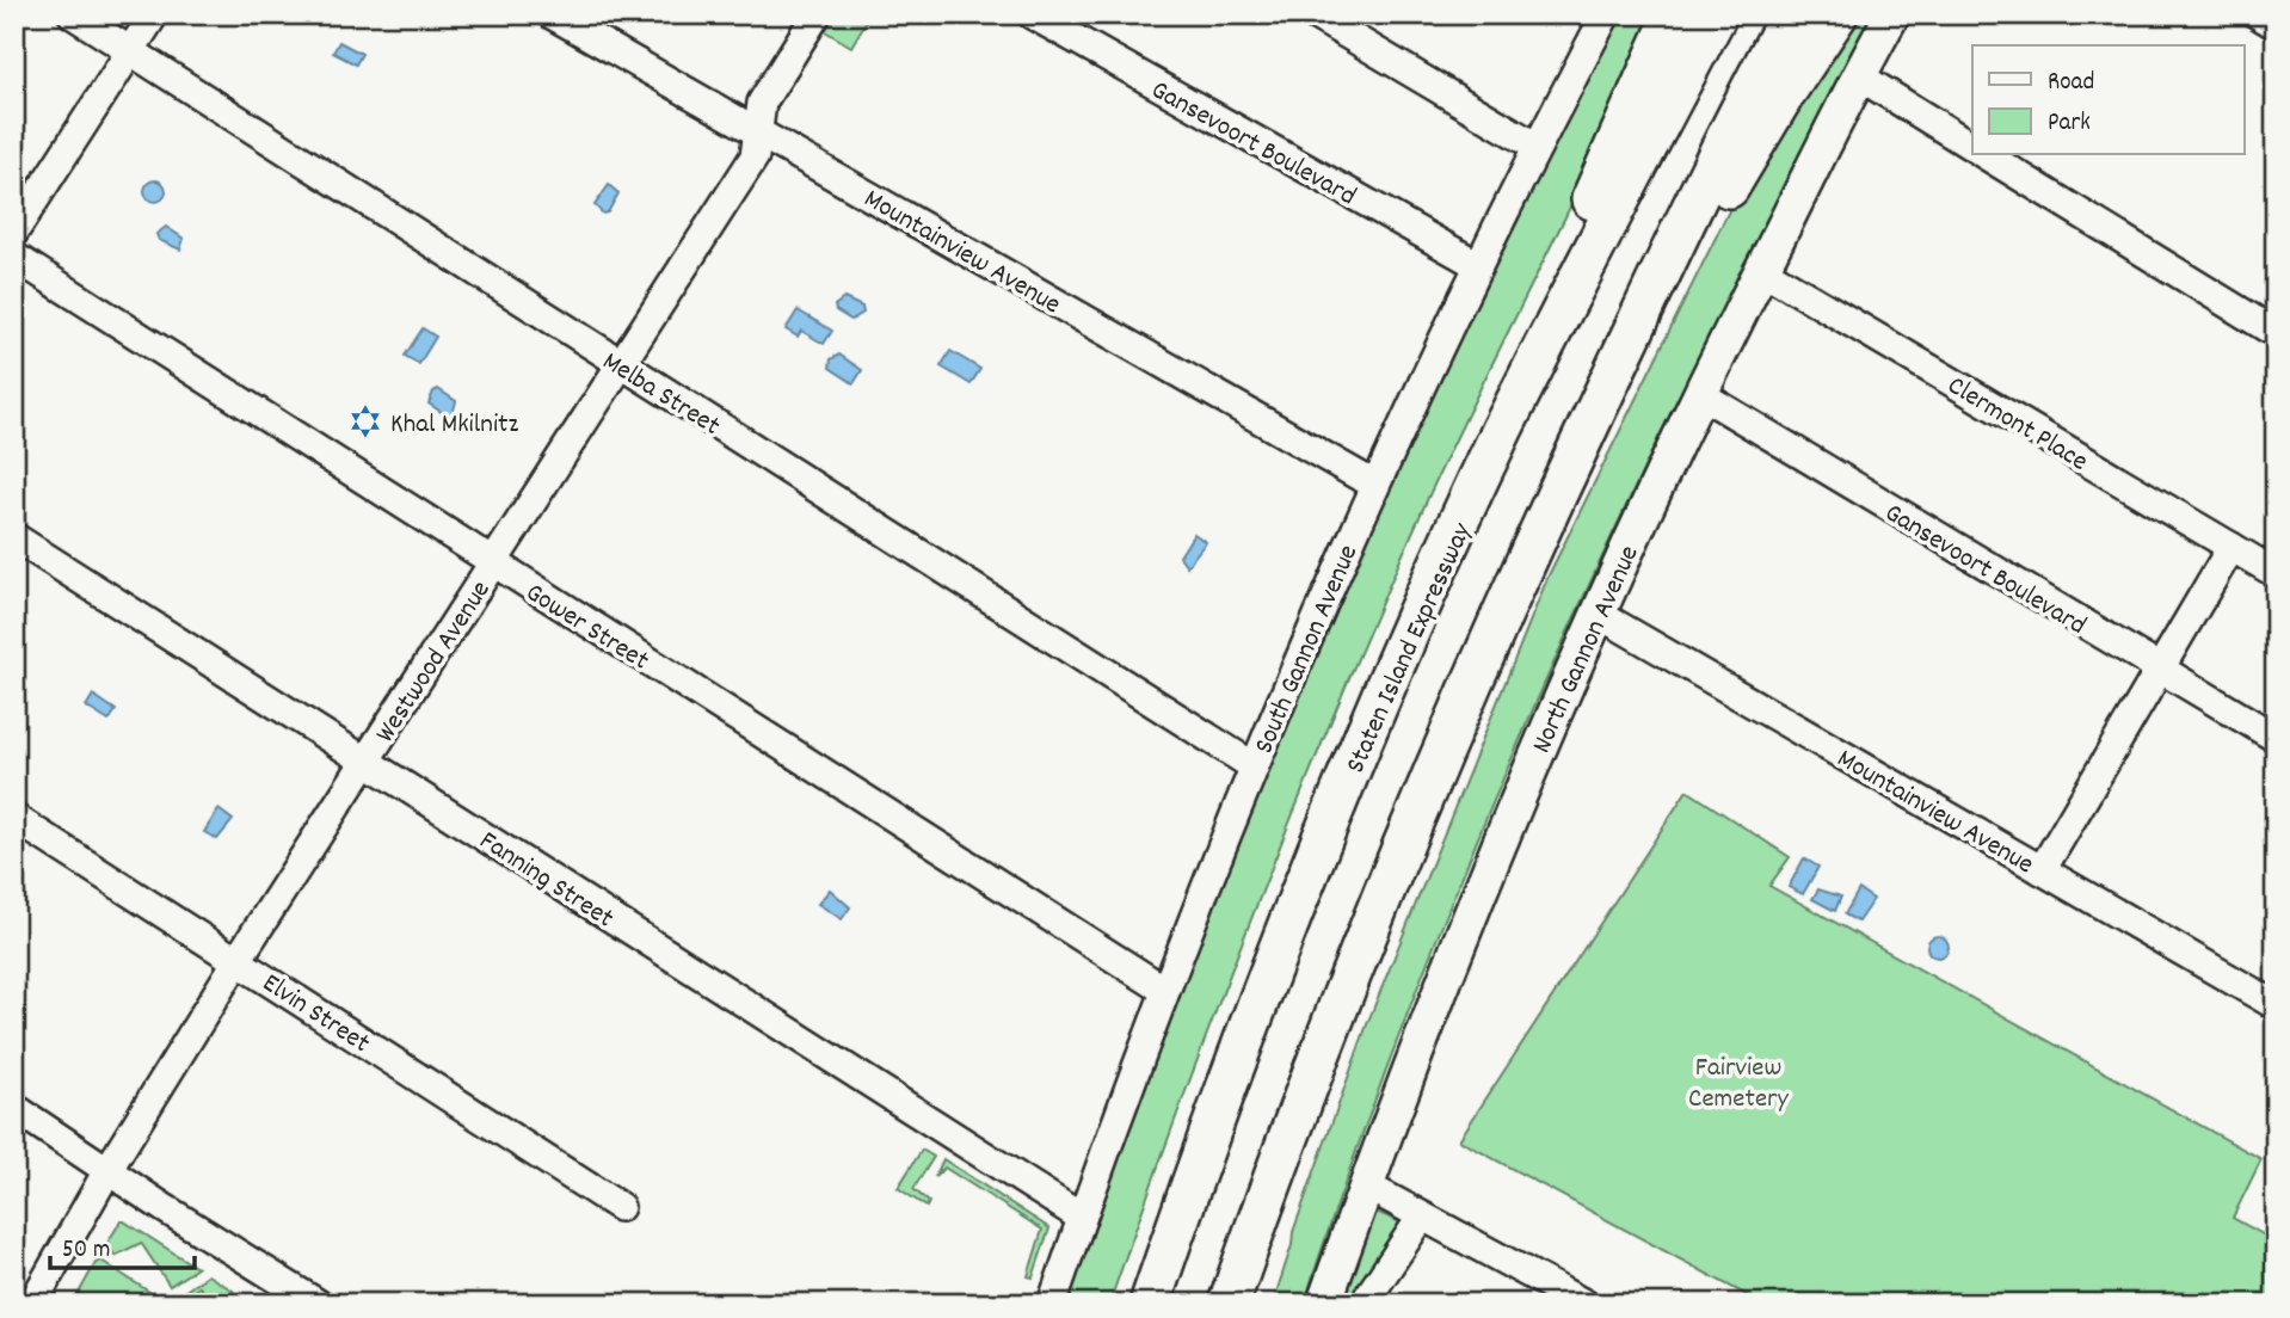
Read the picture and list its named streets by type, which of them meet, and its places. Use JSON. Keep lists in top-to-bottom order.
{
  "streets": {
    "highway": ["Staten Island Expressway"],
    "main road": ["North Gannon Avenue"],
    "street": [
      "Gansevoort Boulevard",
      "Mountainview Avenue",
      "Melba Street",
      "Clermont Place",
      "Gower Street",
      "South Gannon Avenue",
      "Westwood Avenue",
      "Fanning Street",
      "Elvin Street"
    ]
  },
  "crossings": [
    ["Gansevoort Boulevard", "South Gannon Avenue"],
    ["Gansevoort Boulevard", "North Gannon Avenue"],
    ["Mountainview Avenue", "South Gannon Avenue"],
    ["Mountainview Avenue", "North Gannon Avenue"],
    ["Mountainview Avenue", "Westwood Avenue"],
    ["Melba Street", "South Gannon Avenue"],
    ["Melba Street", "Westwood Avenue"],
    ["Clermont Place", "North Gannon Avenue"],
    ["Gower Street", "South Gannon Avenue"],
    ["Gower Street", "Westwood Avenue"],
    ["South Gannon Avenue", "Fanning Street"],
    ["Westwood Avenue", "Fanning Street"],
    ["Westwood Avenue", "Elvin Street"]
  ],
  "parks": ["Fairview Cemetery"],
  "places": {
    "synagogue": ["Khal Mkilnitz"]
  },
  "legend": ["Road", "Park"],
  "scale_bar": "50 m"
}
